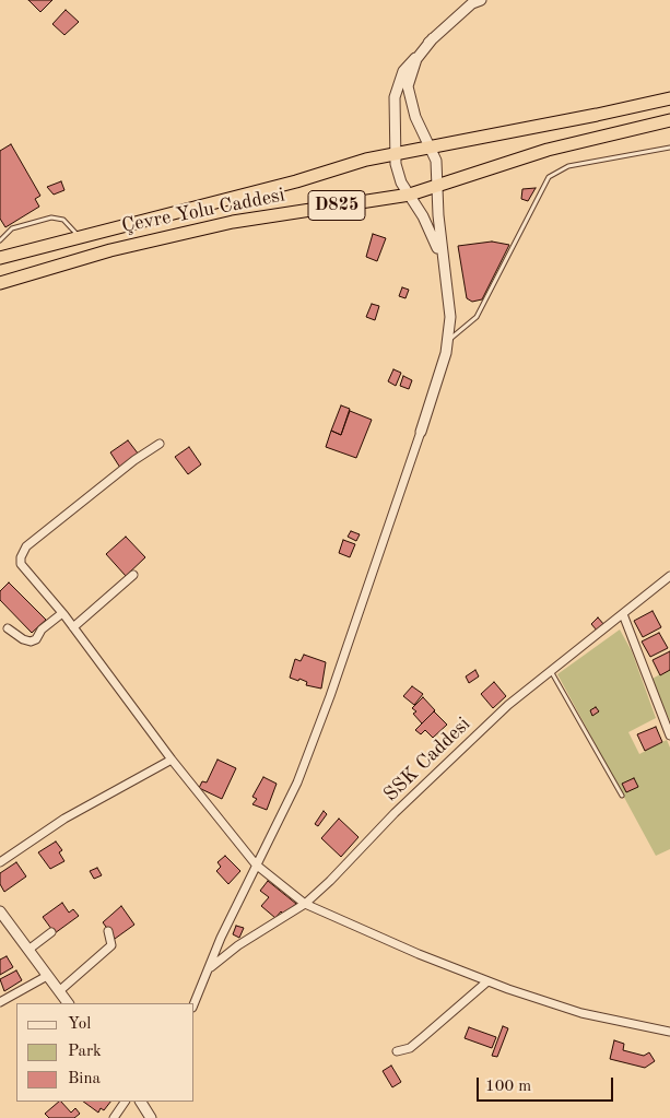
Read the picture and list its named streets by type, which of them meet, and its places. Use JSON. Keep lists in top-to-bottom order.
{
  "streets": {
    "highway": ["D825", "Çevre Yolu Caddesi"],
    "street": ["SSK Caddesi"]
  },
  "legend": ["Yol", "Park", "Bina"],
  "scale_bar": "100 m"
}
